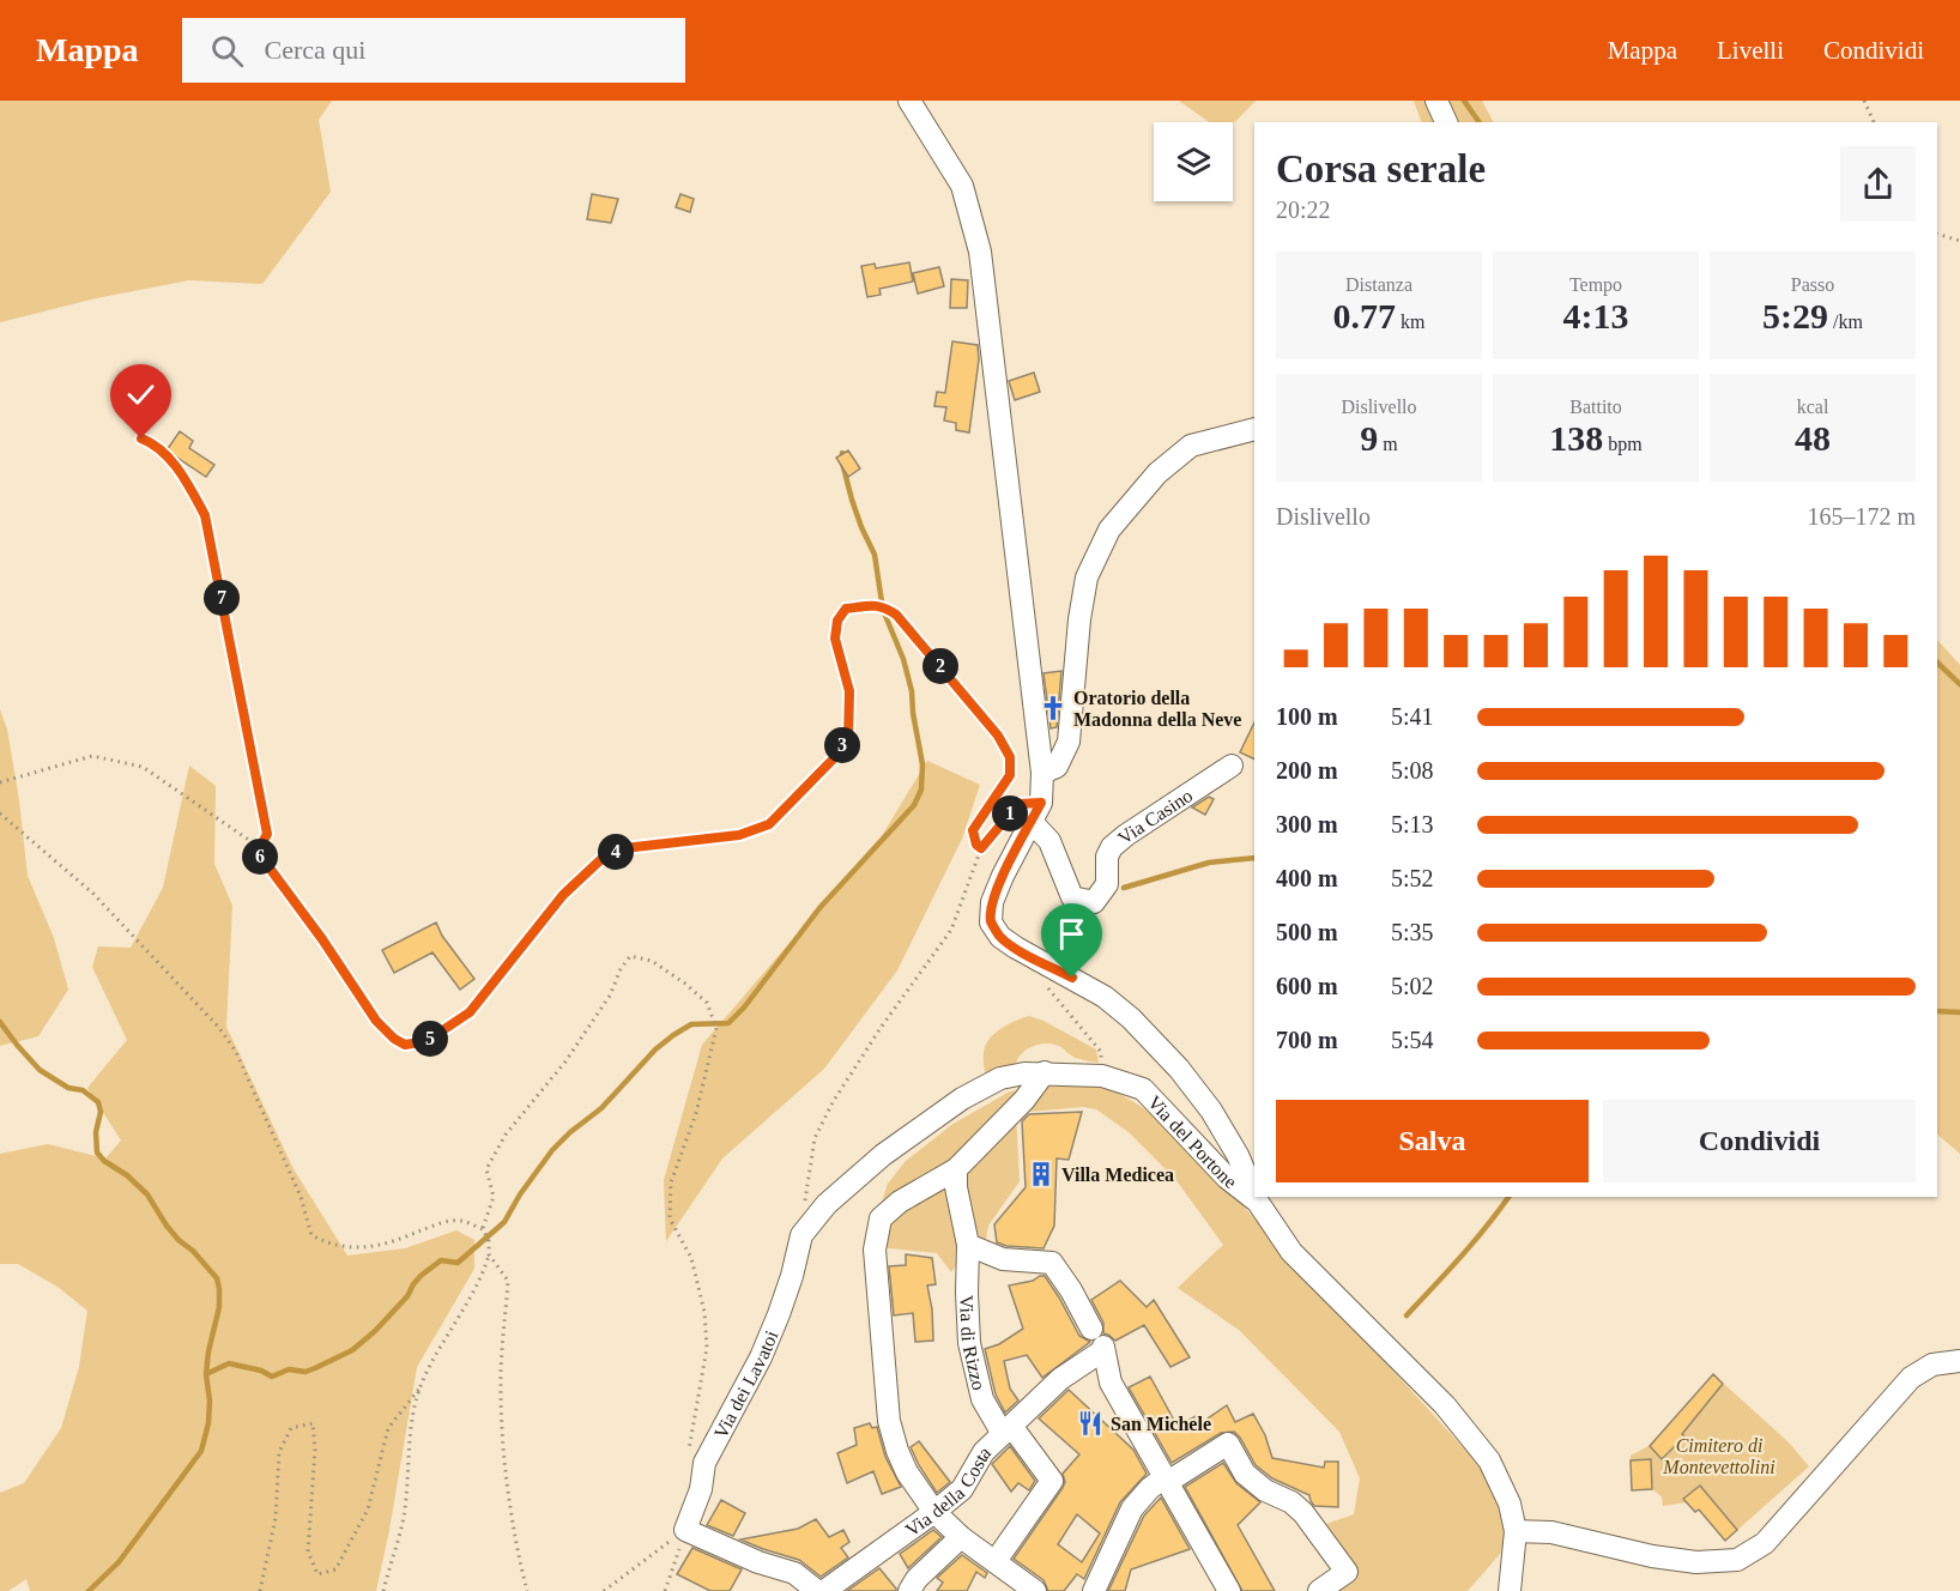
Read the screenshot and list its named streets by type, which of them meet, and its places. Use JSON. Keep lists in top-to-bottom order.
{
  "streets": {
    "street": [
      "Via Casino",
      "Via del Portone",
      "Via di Rizzo",
      "Via dei Lavatoi",
      "Via della Costa"
    ]
  },
  "crossings": [
    ["Via del Portone", "Via dei Lavatoi"],
    ["Via di Rizzo", "Via della Costa"]
  ],
  "parks": ["Cimitero di Montevettolini"],
  "places": {
    "church": ["Oratorio della Madonna della Neve"],
    "building": ["Villa Medicea"],
    "restaurant": ["San Michele"]
  },
  "page": {
    "header": "Mappa",
    "search": "Cerca qui",
    "nav": ["Mappa", "Livelli", "Condividi"],
    "heading": ["Corsa serale", "20:22"],
    "stats": [
      ["Distanza", "0.77 km"],
      ["Tempo", "4:13"],
      ["Passo", "5:29 /km"],
      ["Dislivello", "9 m"],
      ["Battito", "138 bpm"],
      ["kcal", "48"]
    ],
    "chart": ["Dislivello", "165–172 m"],
    "pins": [
      "7",
      "2",
      "3",
      "1",
      "4",
      "6",
      "5"
    ],
    "list": [
      {
        "name": "100 m",
        "note": "5:41"
      },
      {
        "name": "200 m",
        "note": "5:08"
      },
      {
        "name": "300 m",
        "note": "5:13"
      },
      {
        "name": "400 m",
        "note": "5:52"
      },
      {
        "name": "500 m",
        "note": "5:35"
      },
      {
        "name": "600 m",
        "note": "5:02"
      },
      {
        "name": "700 m",
        "note": "5:54"
      }
    ],
    "buttons": ["Salva", "Condividi"]
  }
}
